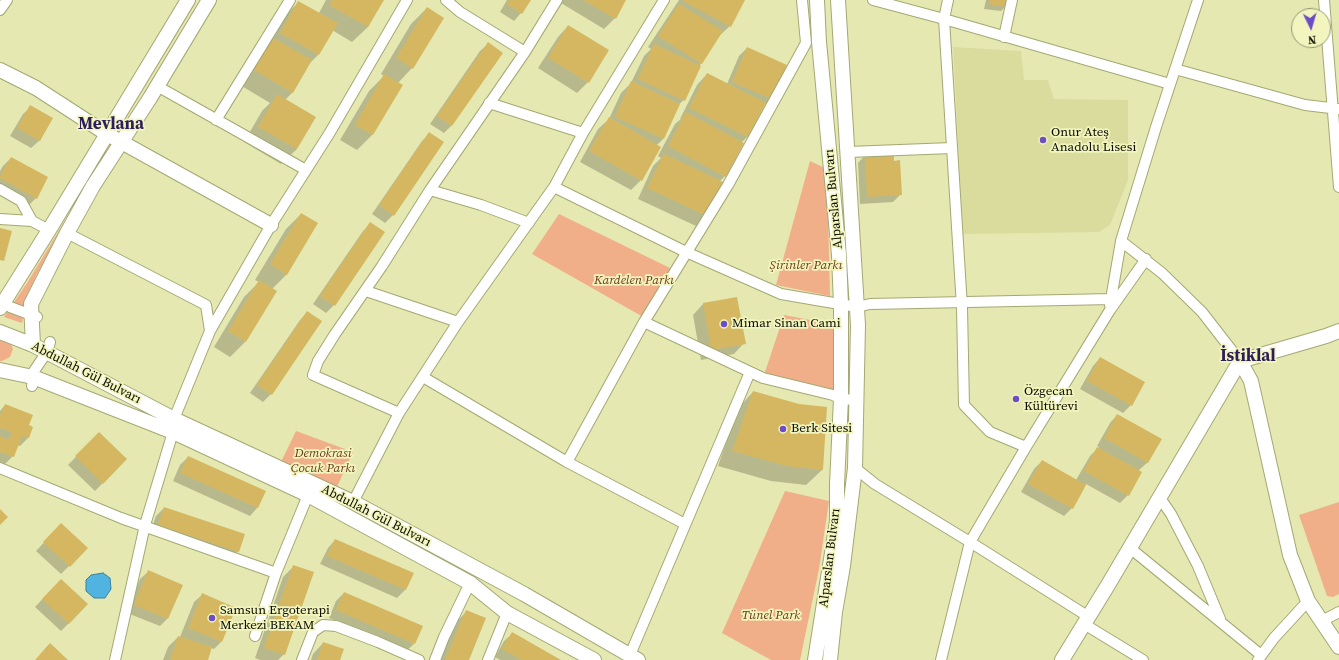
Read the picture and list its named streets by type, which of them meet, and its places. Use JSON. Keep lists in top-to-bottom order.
{
  "streets": {
    "main road": ["Alparslan Bulvarı", "Abdullah Gül Bulvarı"]
  },
  "districts": ["Mevlana", "İstiklal"],
  "parks": [
    "Şirinler Parkı",
    "Kardelen Parkı",
    "Demokrasi Çocuk Parkı",
    "Tünel Park"
  ],
  "places": [
    "Onur Ateş Anadolu Lisesi",
    "Mimar Sinan Cami",
    "Özgecan Kültürevi",
    "Berk Sitesi",
    "Samsun Ergoterapi Merkezi BEKAM"
  ],
  "north": "bottom"
}
